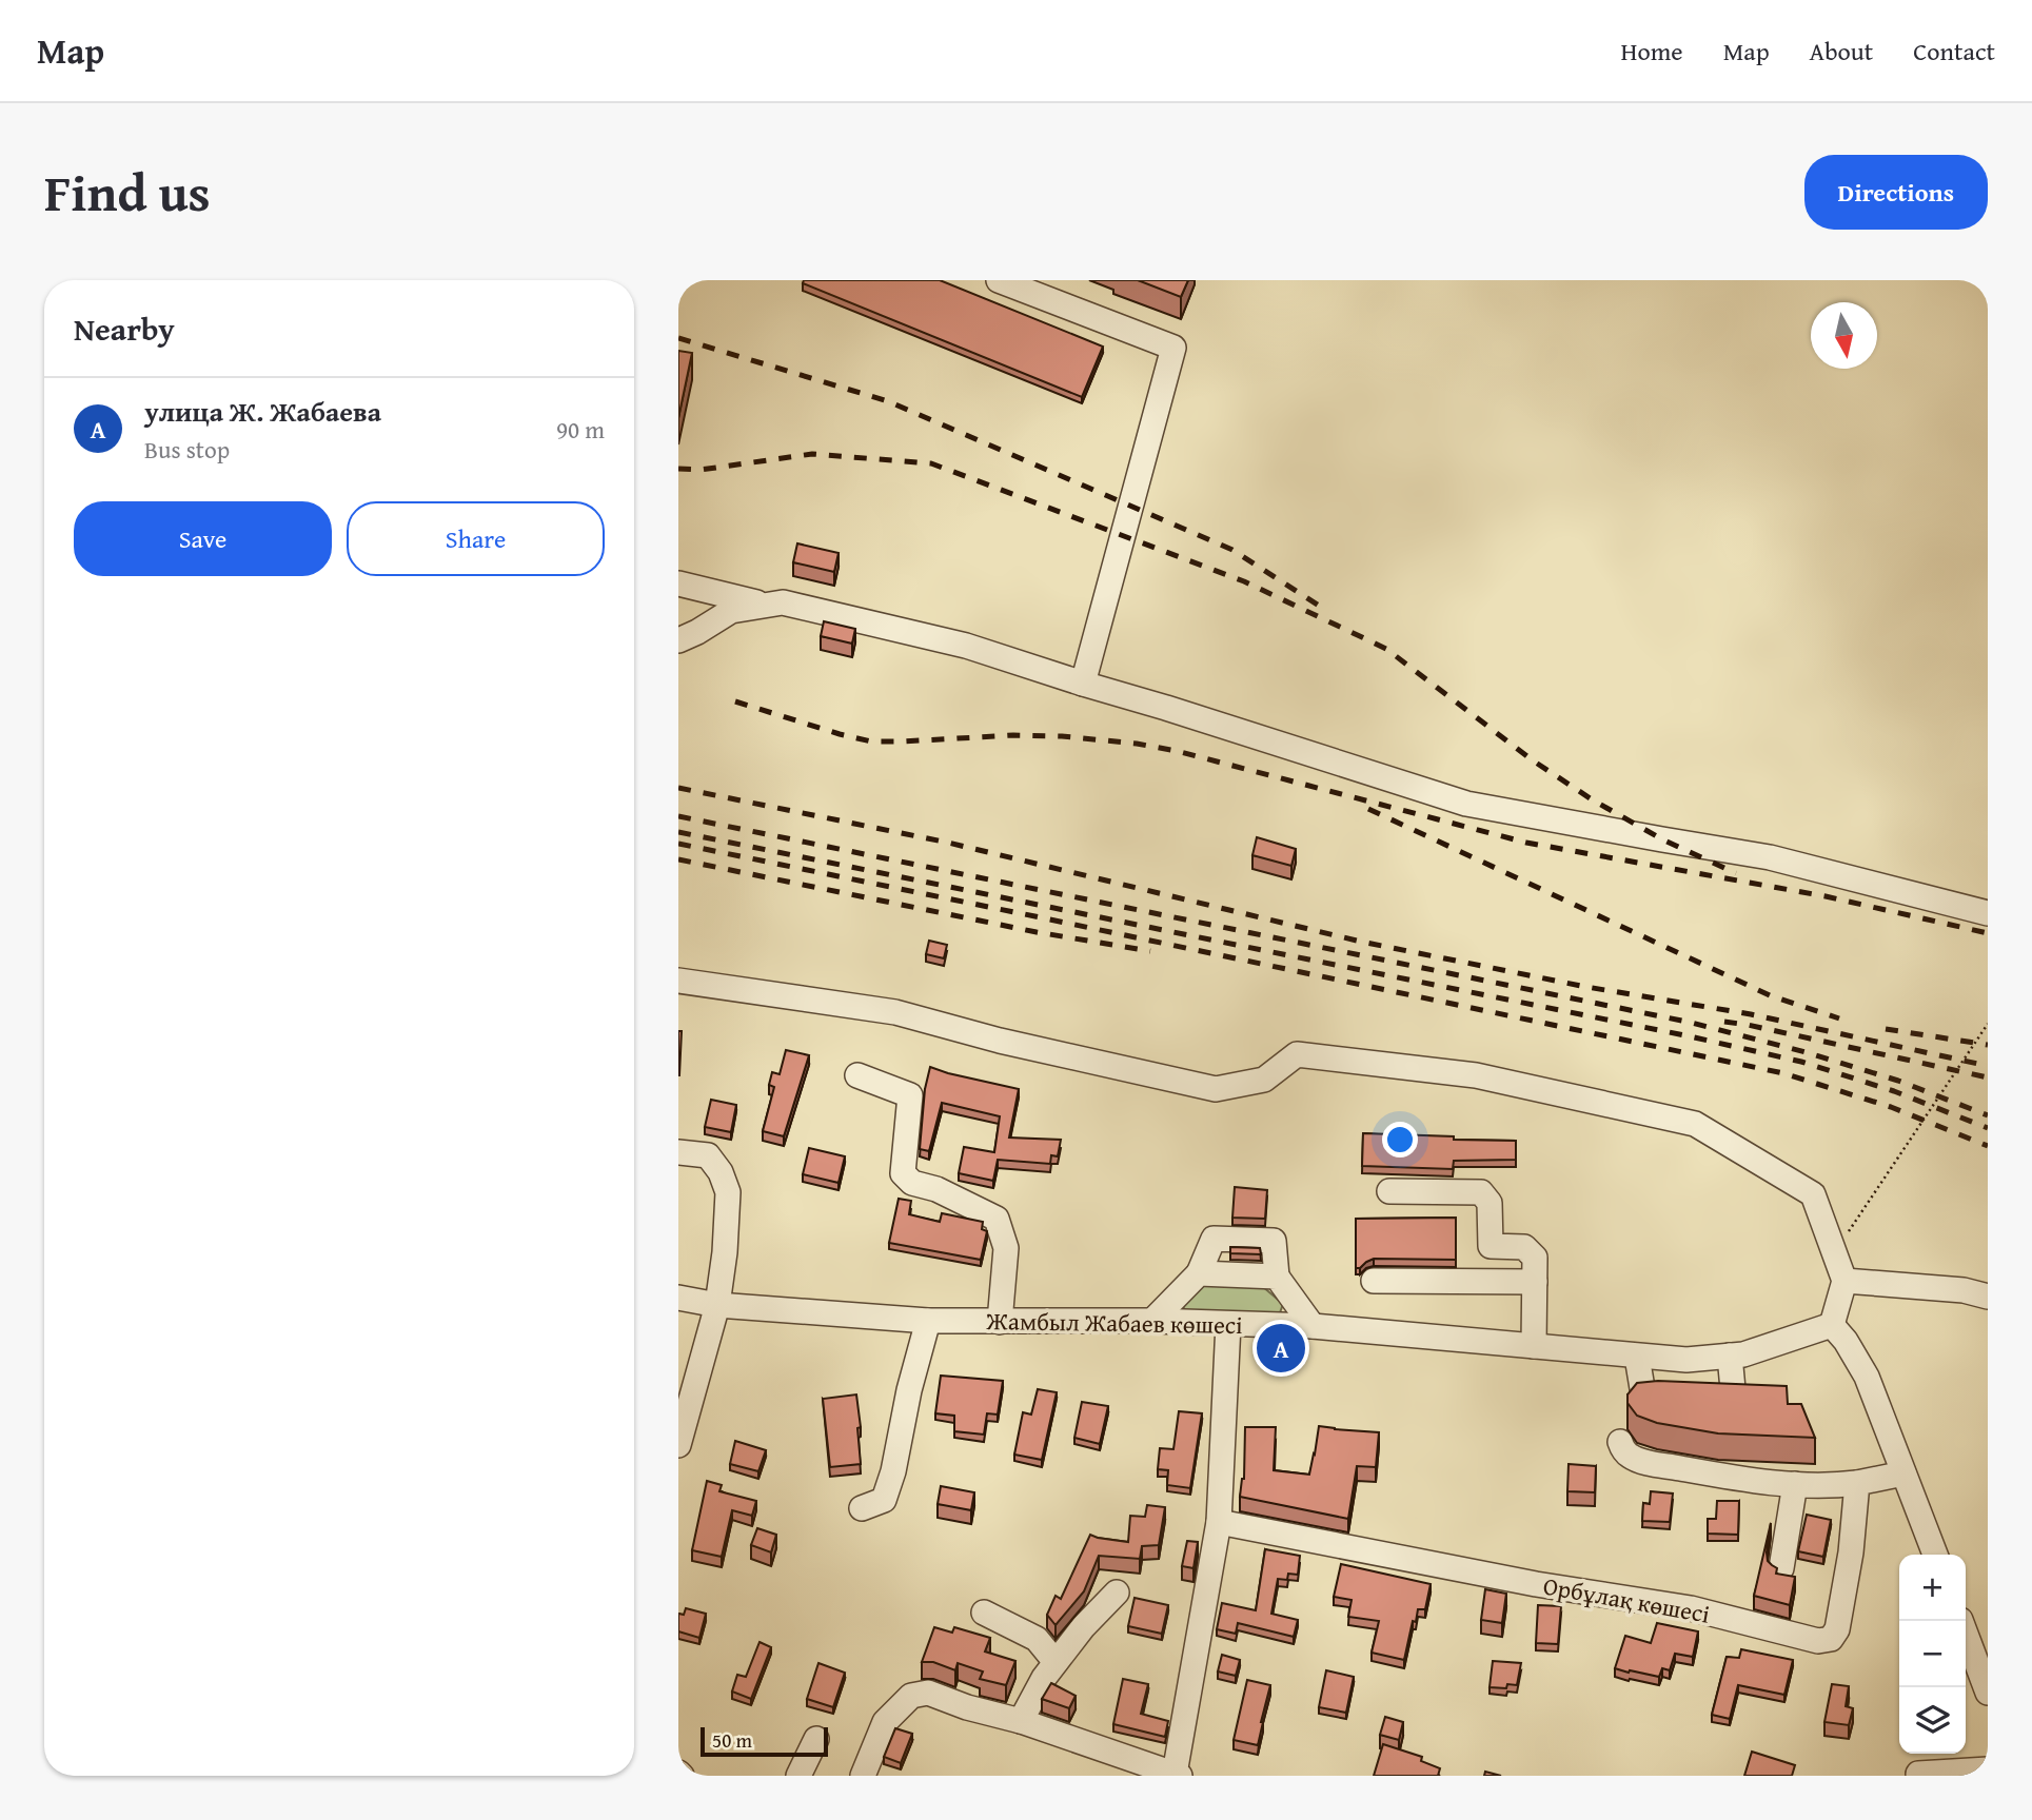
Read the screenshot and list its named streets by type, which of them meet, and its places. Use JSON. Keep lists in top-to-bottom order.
{
  "streets": {
    "street": ["Жамбыл Жабаев көшесі", "Орбұлақ көшесі"]
  },
  "scale_bar": "50 m",
  "north": "bottom",
  "page": {
    "header": "Map",
    "nav": [
      "Home",
      "Map",
      "About",
      "Contact"
    ],
    "title": "Find us",
    "buttons": [
      "Directions",
      ["Save", "Share"]
    ],
    "heading": "Nearby",
    "list": [
      {
        "mark": "A",
        "name": "улица Ж. Жабаева",
        "note": "Bus stop",
        "value": "90 m"
      }
    ],
    "pins": "A",
    "map_buttons": ["+", "−"],
    "scale": "50 m"
  }
}
